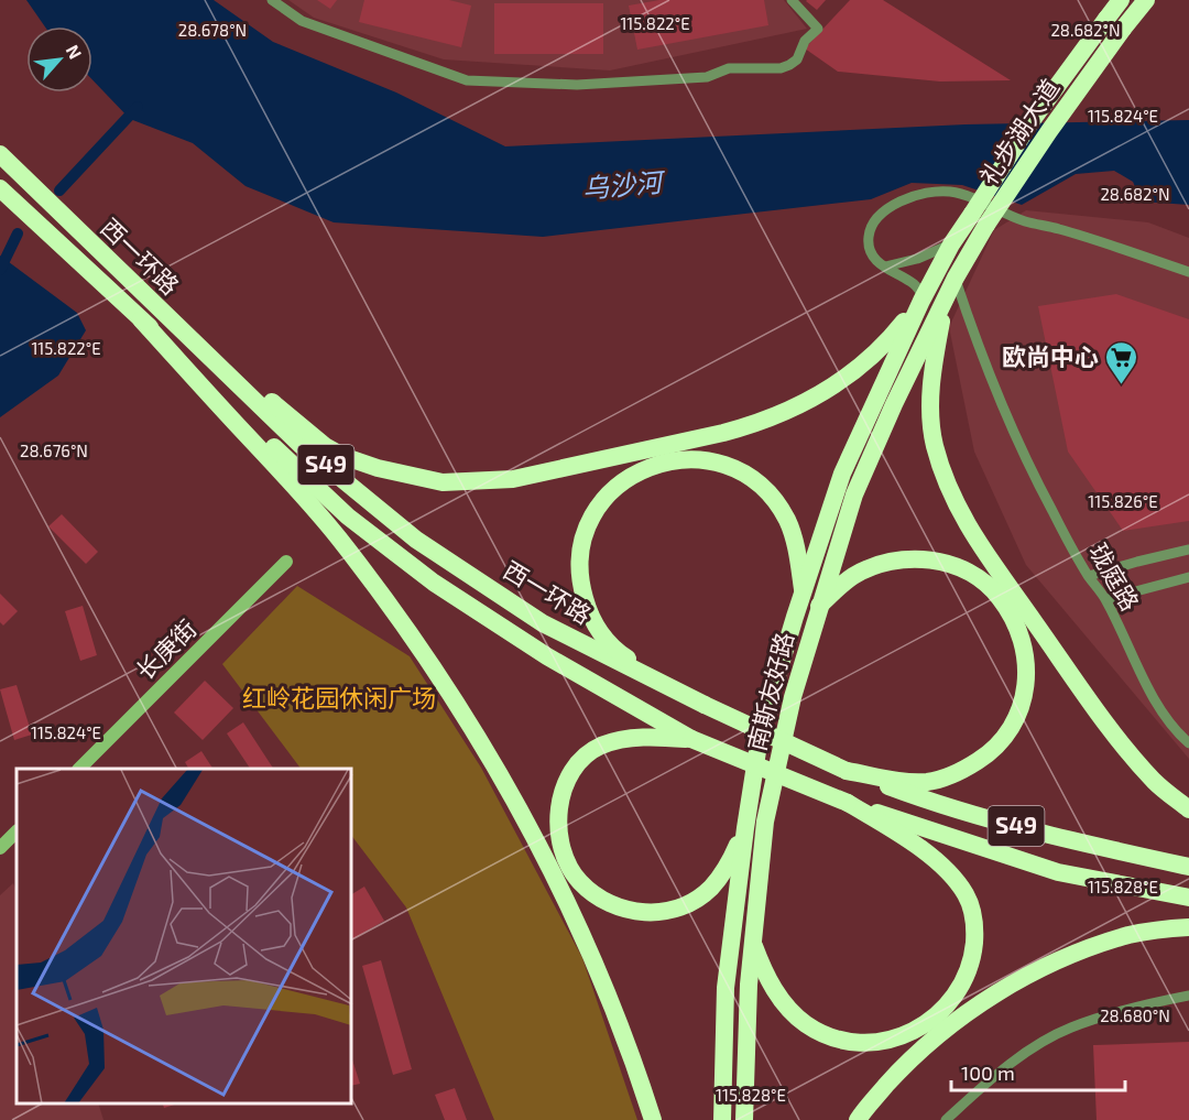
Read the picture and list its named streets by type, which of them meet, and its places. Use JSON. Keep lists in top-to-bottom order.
{
  "streets": {
    "highway": [
      "礼步湖大道",
      "西一环路",
      "S49",
      "南斯友好路"
    ],
    "street": ["珑庭路", "长庚街"]
  },
  "crossings": [
    ["礼步湖大道", "珑庭路"],
    ["礼步湖大道", "南斯友好路"]
  ],
  "water": ["乌沙河"],
  "parks": ["红岭花园休闲广场"],
  "places": {
    "supermarket": ["欧尚中心"]
  },
  "scale_bar": "100 m",
  "north": "top right",
  "coordinates": [
    "115.822°E",
    "28.678°N",
    "28.682°N",
    "115.824°E",
    "28.676°N",
    "115.826°E",
    "115.828°E",
    "28.680°N"
  ]
}
